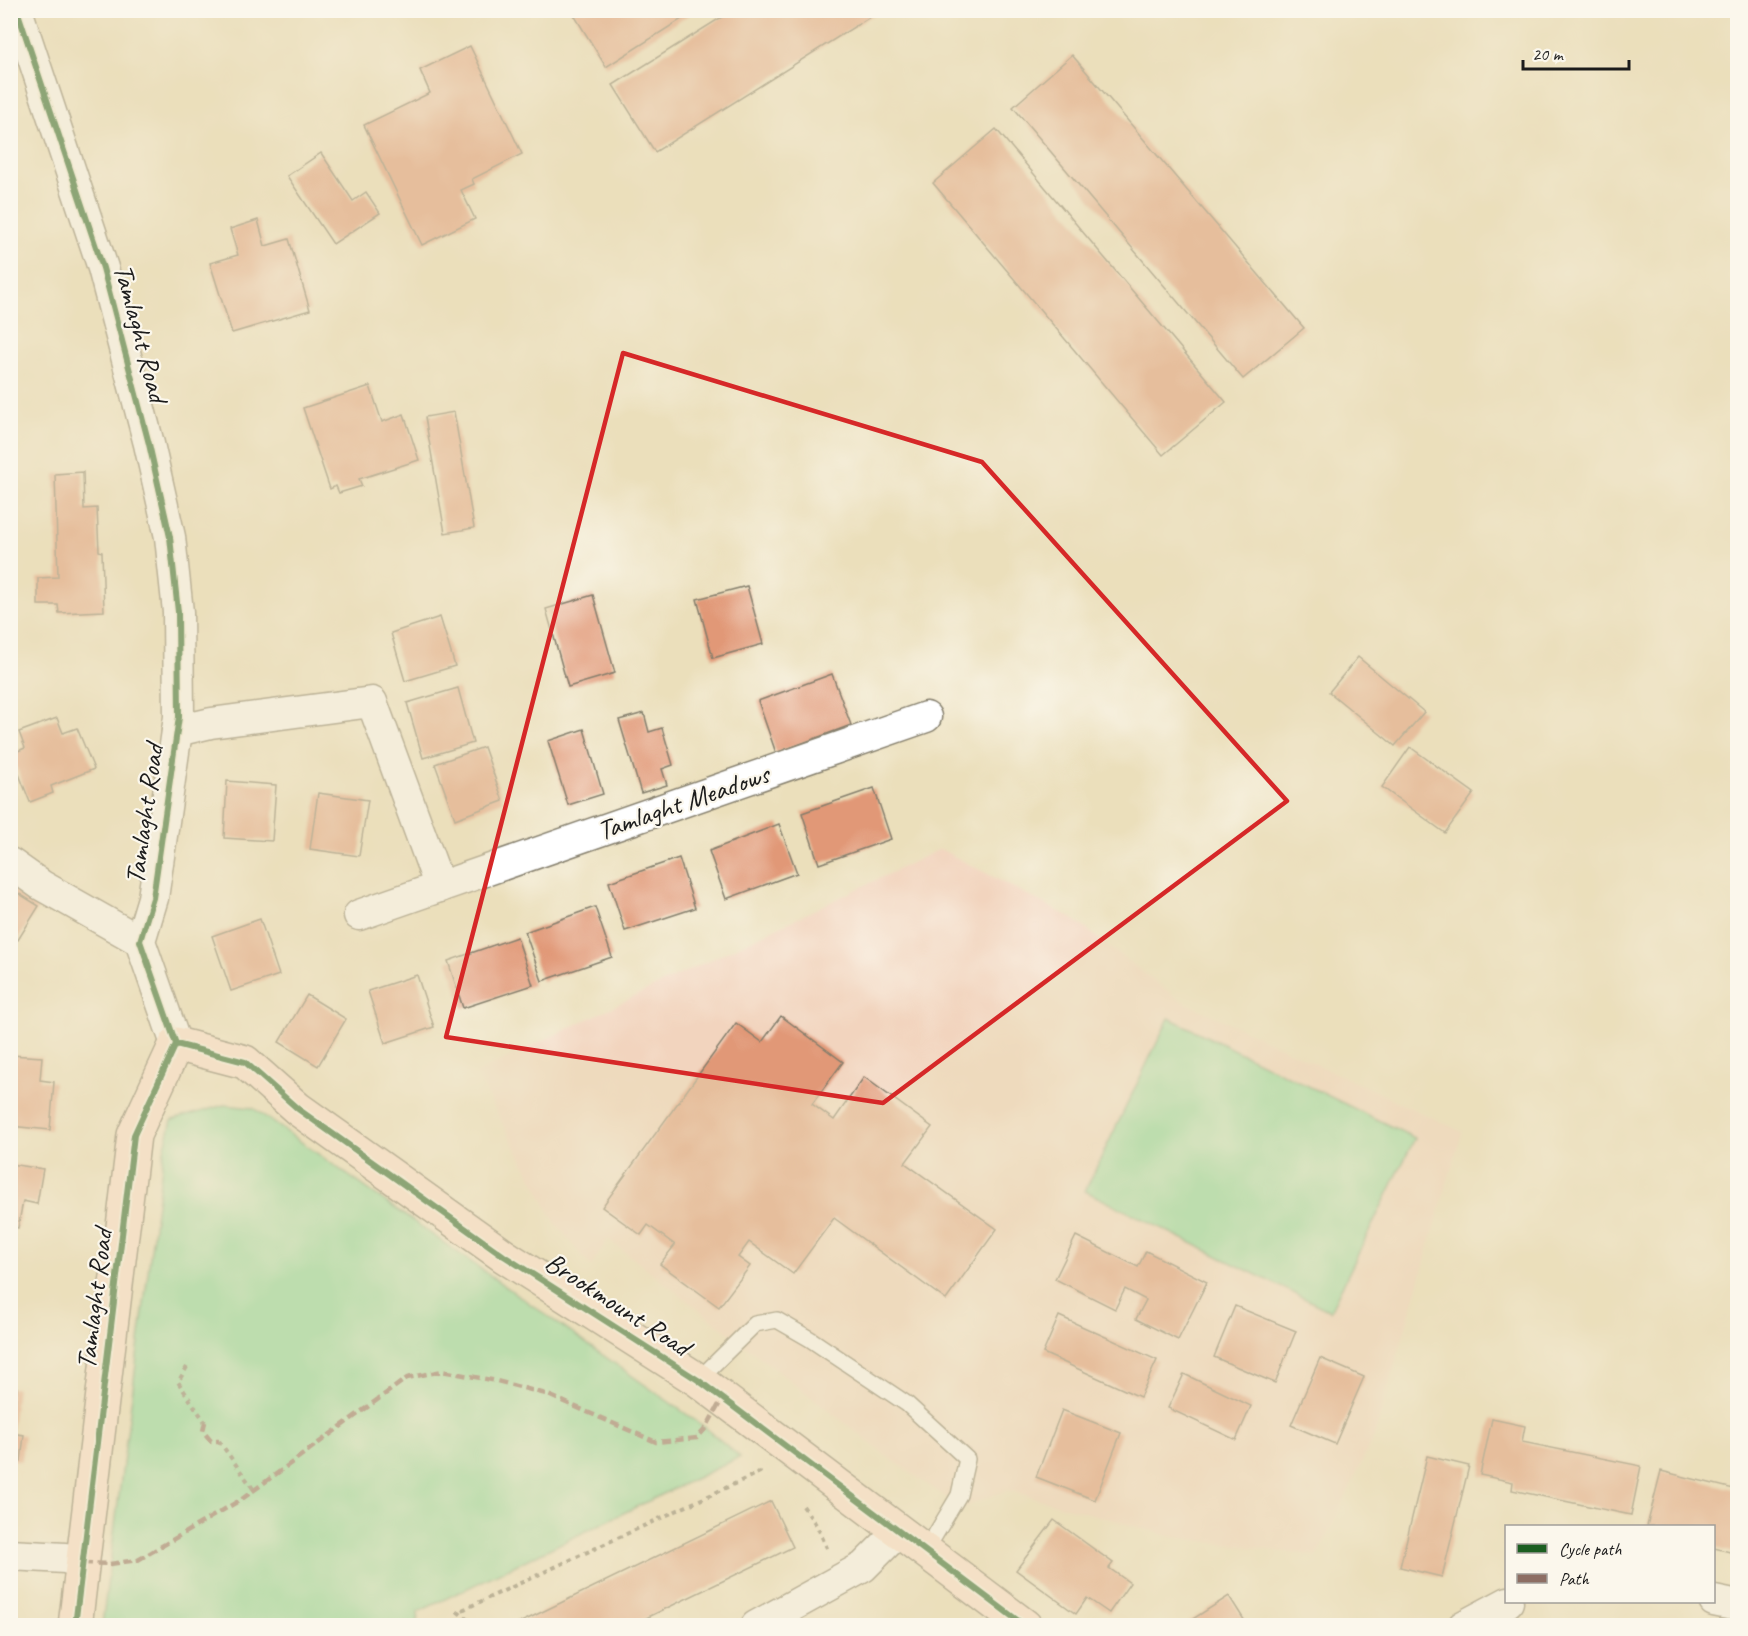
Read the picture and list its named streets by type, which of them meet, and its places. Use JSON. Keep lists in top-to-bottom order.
{
  "streets": {
    "street": ["Tamlaght Road", "Tamlaght Meadows", "Brookmount Road"]
  },
  "crossings": [
    ["Tamlaght Road", "Brookmount Road"]
  ],
  "legend": ["Cycle path", "Path"],
  "scale_bar": "20 m"
}
